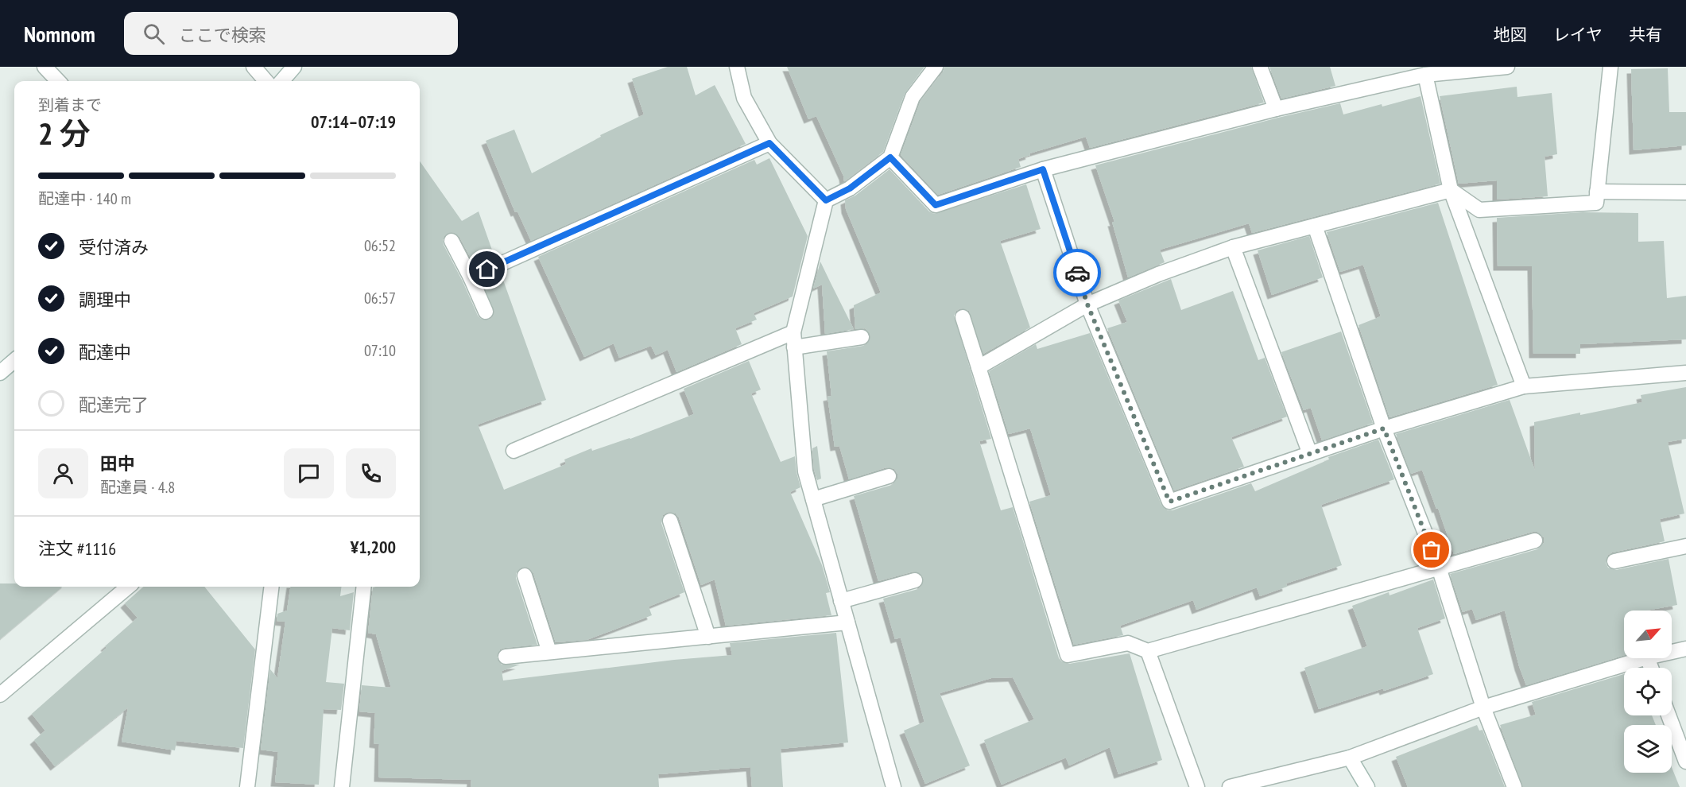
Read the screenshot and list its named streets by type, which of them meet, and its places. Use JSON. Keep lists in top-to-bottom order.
{
  "north": "top right",
  "page": {
    "header": "Nomnom",
    "search": "ここで検索",
    "nav": ["地図", "レイヤ", "共有"],
    "heading": ["2 分", "到着まで", "07:14–07:19"],
    "panel": [
      "田中",
      "配達員 · 4.8",
      "注文 #1116",
      "¥1,200"
    ],
    "bar": "配達中 · 140 m",
    "list": [
      ["受付済み", "06:52"],
      ["調理中", "06:57"],
      ["配達中", "07:10"],
      "配達完了"
    ]
  }
}
